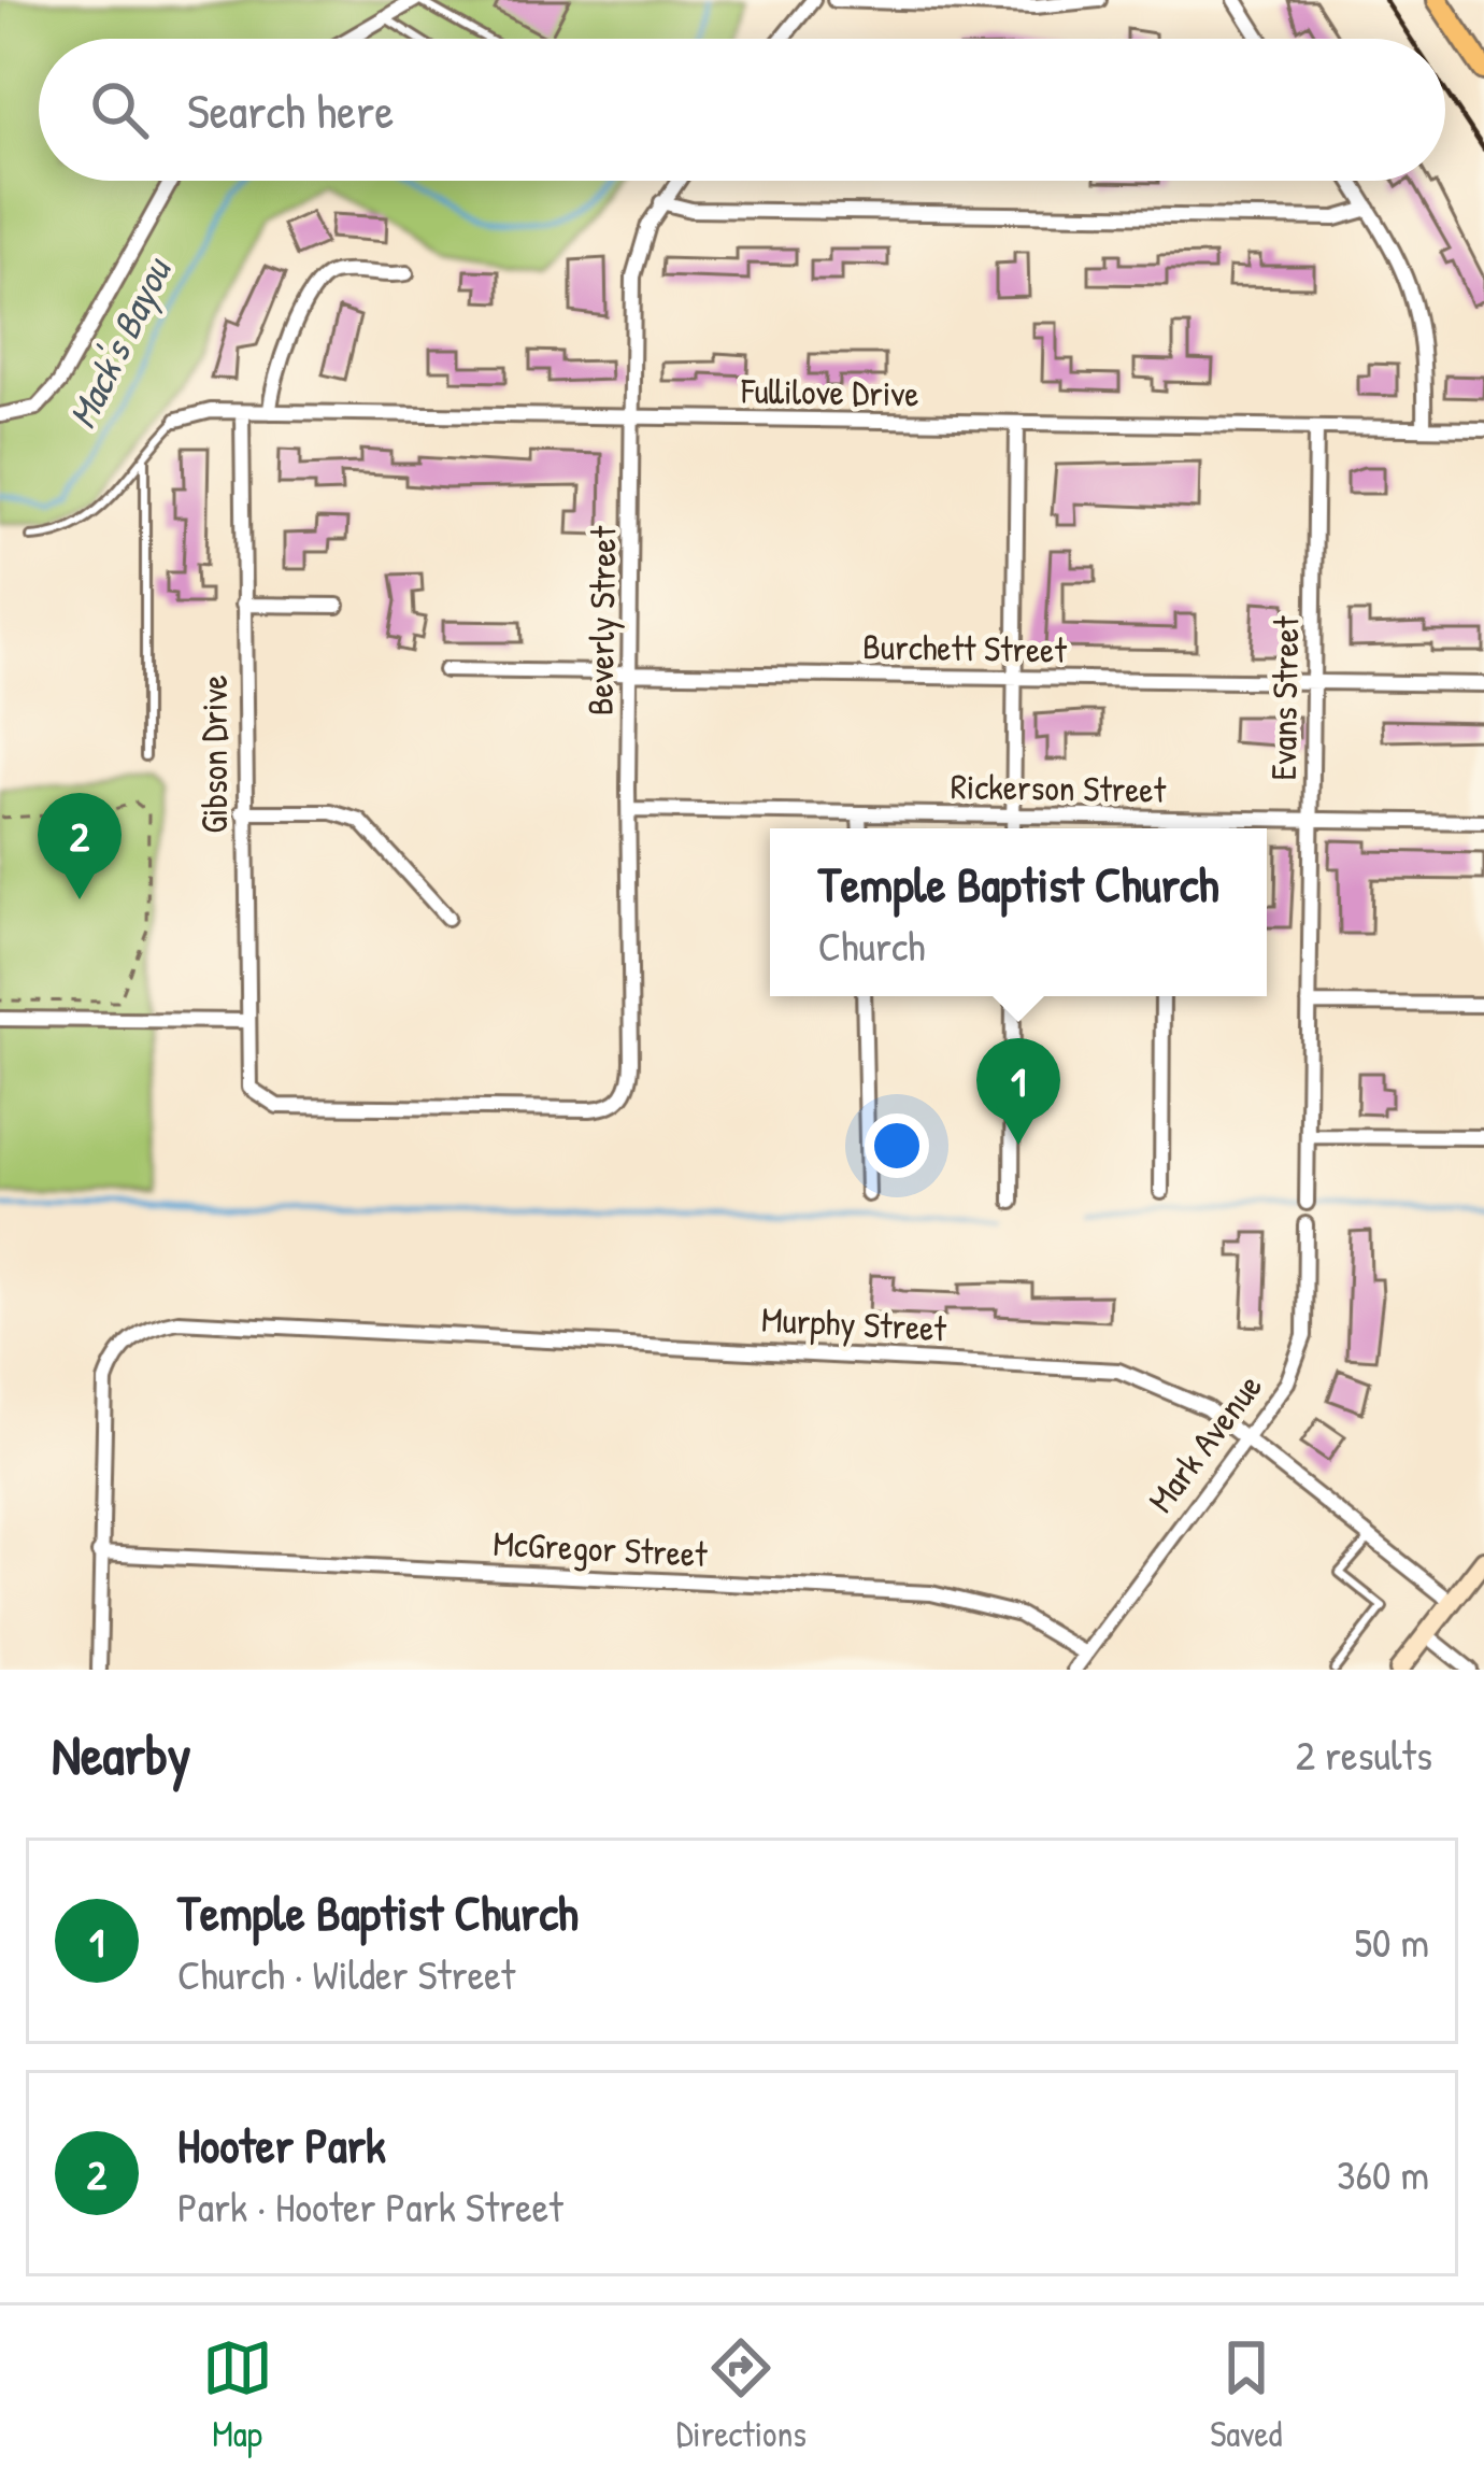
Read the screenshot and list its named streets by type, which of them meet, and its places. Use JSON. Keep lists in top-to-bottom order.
{
  "streets": {
    "street": [
      "Fullilove Drive",
      "Beverly Street",
      "Burchett Street",
      "Evans Street",
      "Gibson Drive",
      "Rickerson Street",
      "Murphy Street",
      "Mark Avenue",
      "McGregor Street"
    ]
  },
  "crossings": [
    ["Fullilove Drive", "Beverly Street"],
    ["Fullilove Drive", "Evans Street"],
    ["Fullilove Drive", "Gibson Drive"],
    ["Beverly Street", "Burchett Street"],
    ["Beverly Street", "Gibson Drive"],
    ["Beverly Street", "Rickerson Street"],
    ["Burchett Street", "Evans Street"],
    ["Evans Street", "Rickerson Street"],
    ["Murphy Street", "Mark Avenue"],
    ["Murphy Street", "McGregor Street"],
    ["Mark Avenue", "McGregor Street"]
  ],
  "water": ["Mack's Bayou"],
  "page": {
    "search": "Search here",
    "pins": ["2", "1"],
    "popup": ["Temple Baptist Church", "Church"],
    "heading": ["Nearby", "2 results"],
    "list": [
      {
        "mark": "1",
        "name": "Temple Baptist Church",
        "note": "Church · Wilder Street",
        "value": "50 m"
      },
      {
        "mark": "2",
        "name": "Hooter Park",
        "note": "Park · Hooter Park Street",
        "value": "360 m"
      }
    ],
    "nav": ["Map", "Directions", "Saved"]
  }
}
